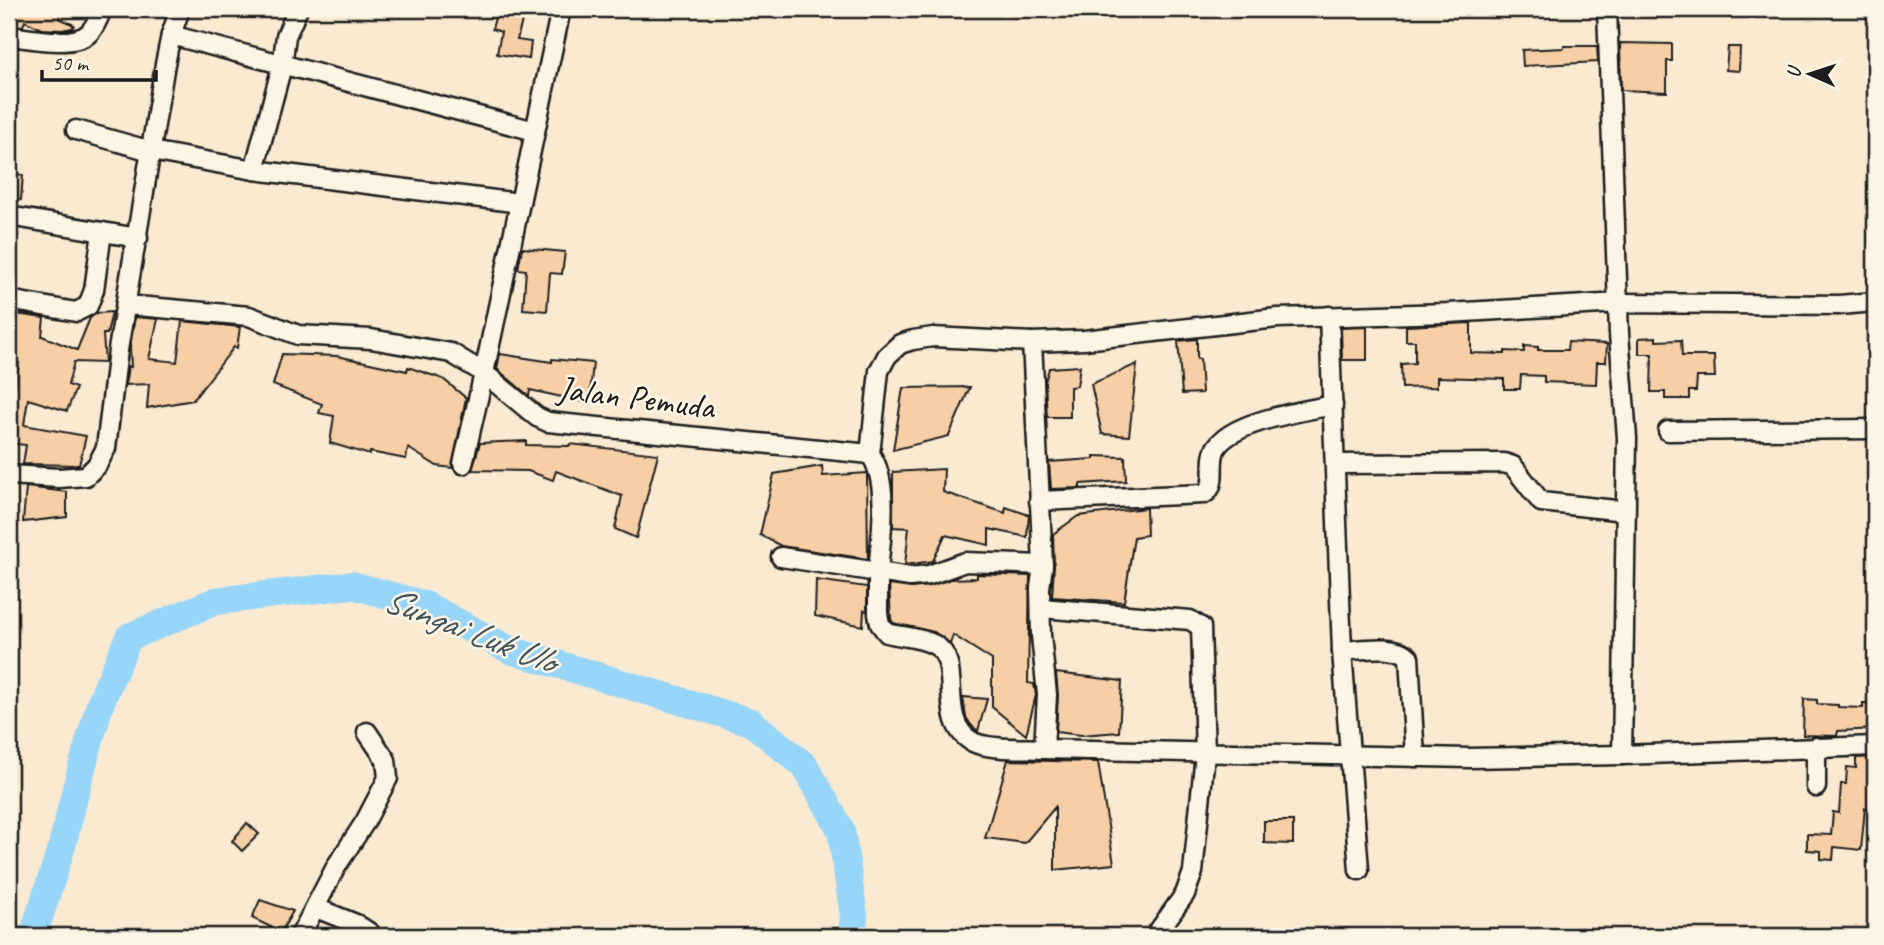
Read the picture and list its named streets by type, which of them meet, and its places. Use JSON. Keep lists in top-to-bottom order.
{
  "streets": {
    "street": ["Jalan Pemuda"]
  },
  "water": ["Sungai Luk Ulo"],
  "scale_bar": "50 m",
  "north": "left"
}
